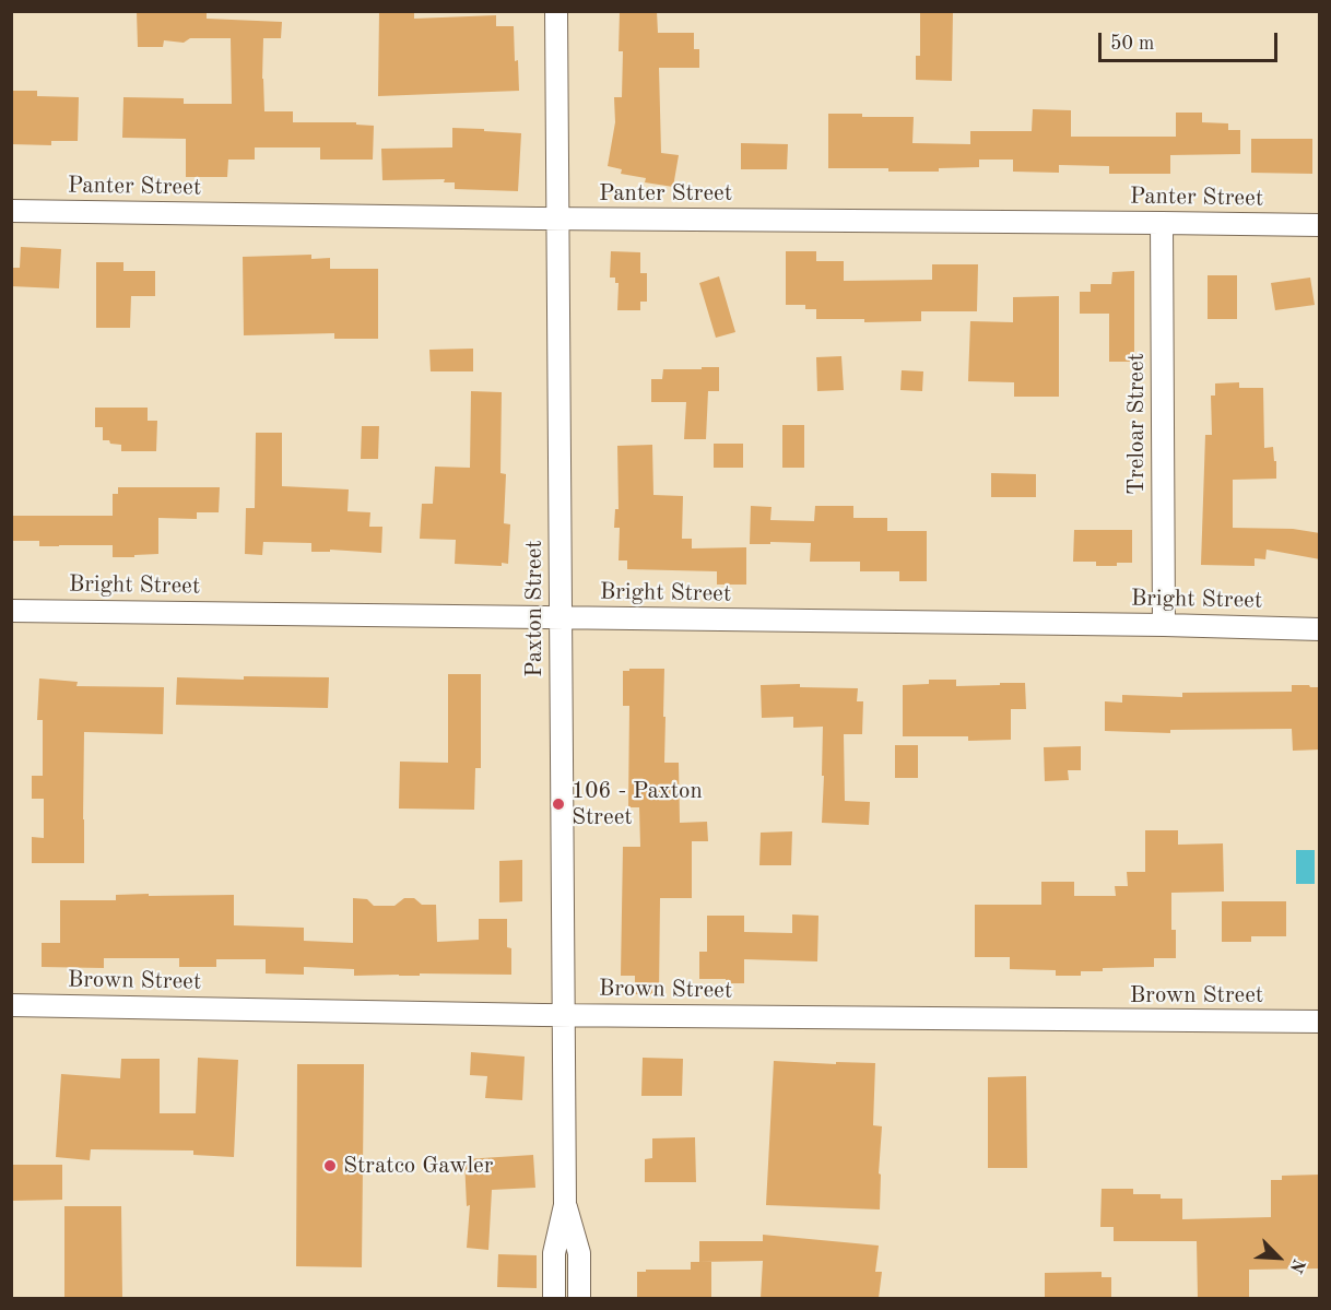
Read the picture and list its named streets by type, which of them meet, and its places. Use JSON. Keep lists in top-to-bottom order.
{
  "streets": {
    "street": [
      "Panter Street",
      "Treloar Street",
      "Bright Street",
      "Paxton Street",
      "Brown Street"
    ]
  },
  "crossings": [
    ["Panter Street", "Treloar Street"],
    ["Panter Street", "Paxton Street"],
    ["Treloar Street", "Bright Street"],
    ["Bright Street", "Paxton Street"],
    ["Paxton Street", "Brown Street"]
  ],
  "places": ["106 - Paxton Street", "Stratco Gawler"],
  "scale_bar": "50 m",
  "north": "bottom right"
}
